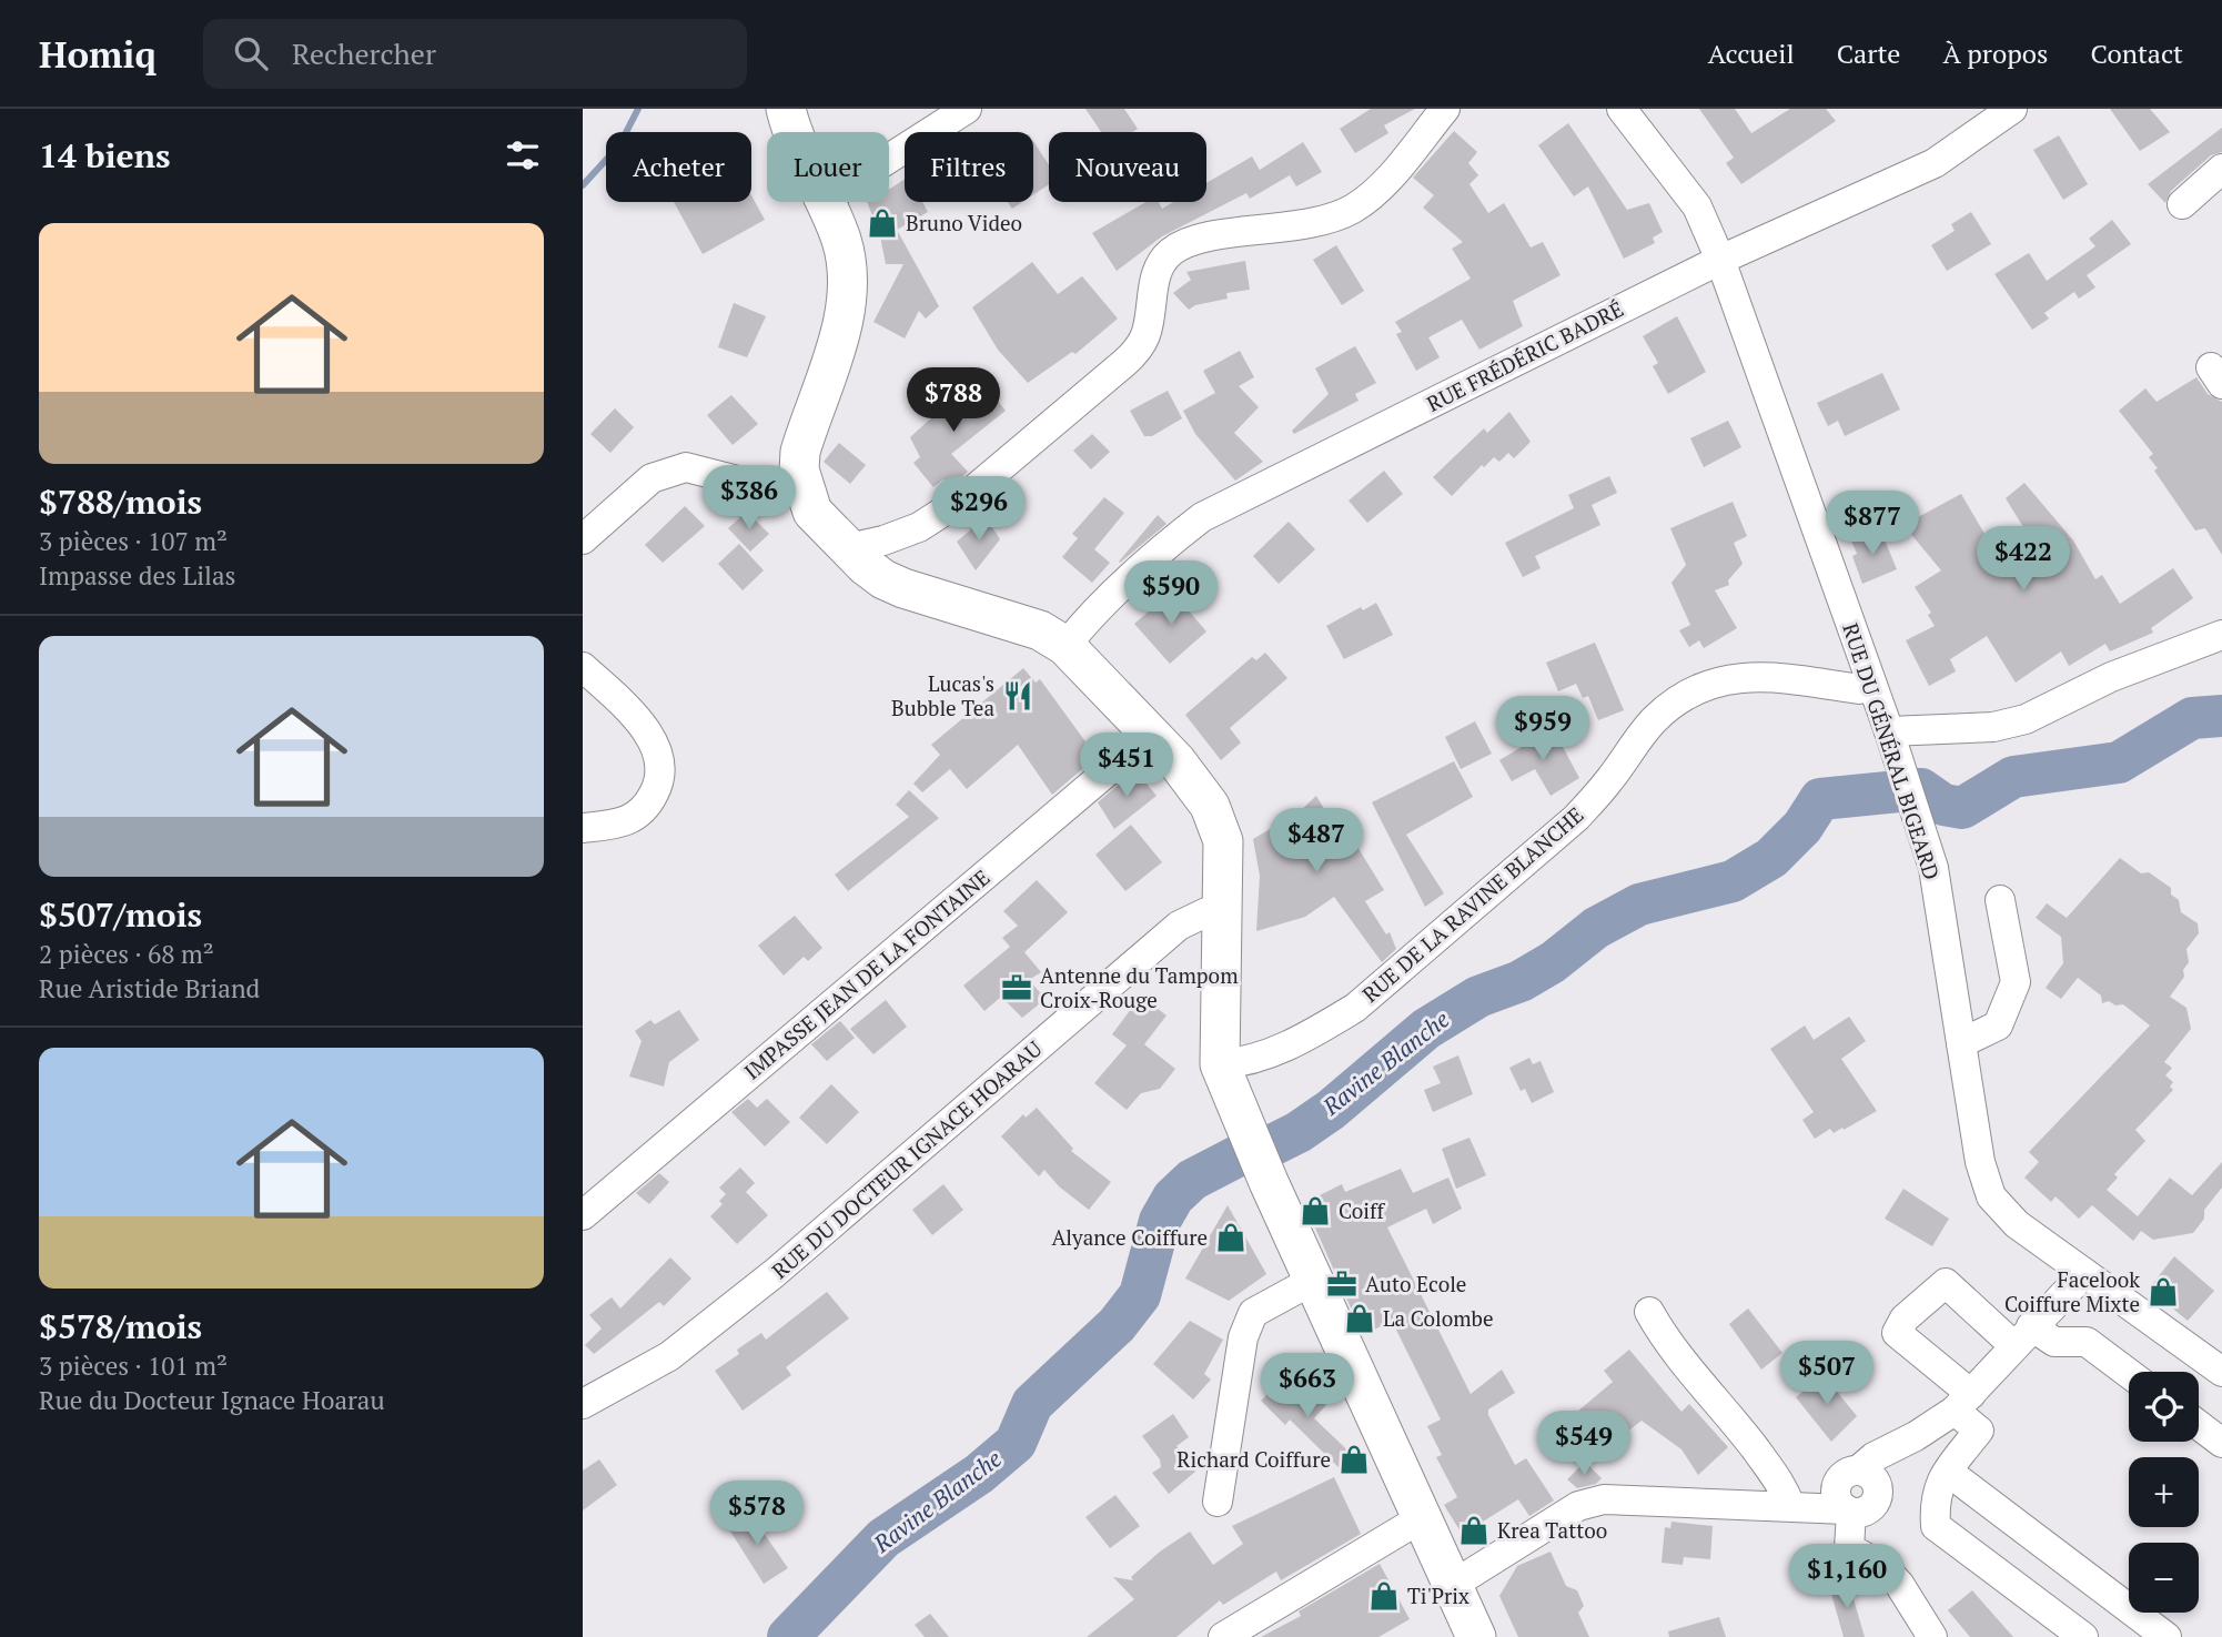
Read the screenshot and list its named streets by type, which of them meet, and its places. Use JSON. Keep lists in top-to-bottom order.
{
  "streets": {
    "street": [
      "RUE FRÉDÉRIC BADRÉ",
      "RUE DU GÉNÉRAL BIGEARD",
      "RUE DE LA RAVINE BLANCHE",
      "IMPASSE JEAN DE LA FONTAINE",
      "RUE DU DOCTEUR IGNACE HOARAU"
    ]
  },
  "crossings": [
    ["RUE FRÉDÉRIC BADRÉ", "RUE DU GÉNÉRAL BIGEARD"],
    ["RUE DU GÉNÉRAL BIGEARD", "RUE DE LA RAVINE BLANCHE"]
  ],
  "water": ["Ravine Blanche"],
  "places": {
    "shop": [
      "Bruno Video",
      "Coiff",
      "Alyance Coiffure",
      "Facelook Coiffure Mixte",
      "La Colombe",
      "Richard Coiffure",
      "Krea Tattoo",
      "Ti'Prix"
    ],
    "restaurant": ["Lucas's Bubble Tea"],
    "office": ["Antenne du Tampom Croix-Rouge", "Auto Ecole"]
  },
  "page": {
    "header": "Homiq",
    "search": "Rechercher",
    "nav": [
      "Accueil",
      "Carte",
      "À propos",
      "Contact"
    ],
    "heading": "14 biens",
    "chip": [
      "Acheter",
      "Louer",
      "Filtres",
      "Nouveau"
    ],
    "list": [
      {
        "name": "$788/mois",
        "note": "3 pièces · 107 m² · Impasse des Lilas"
      },
      {
        "name": "$507/mois",
        "note": "2 pièces · 68 m² · Rue Aristide Briand"
      },
      {
        "name": "$578/mois",
        "note": "3 pièces · 101 m² · Rue du Docteur Ignace Hoarau"
      }
    ],
    "price": [
      "$788",
      "$386",
      "$296",
      "$877",
      "$422",
      "$590",
      "$959",
      "$451",
      "$487",
      "$507",
      "$663",
      "$549",
      "$578",
      "$1,160"
    ],
    "map_buttons": ["+", "−"]
  }
}
